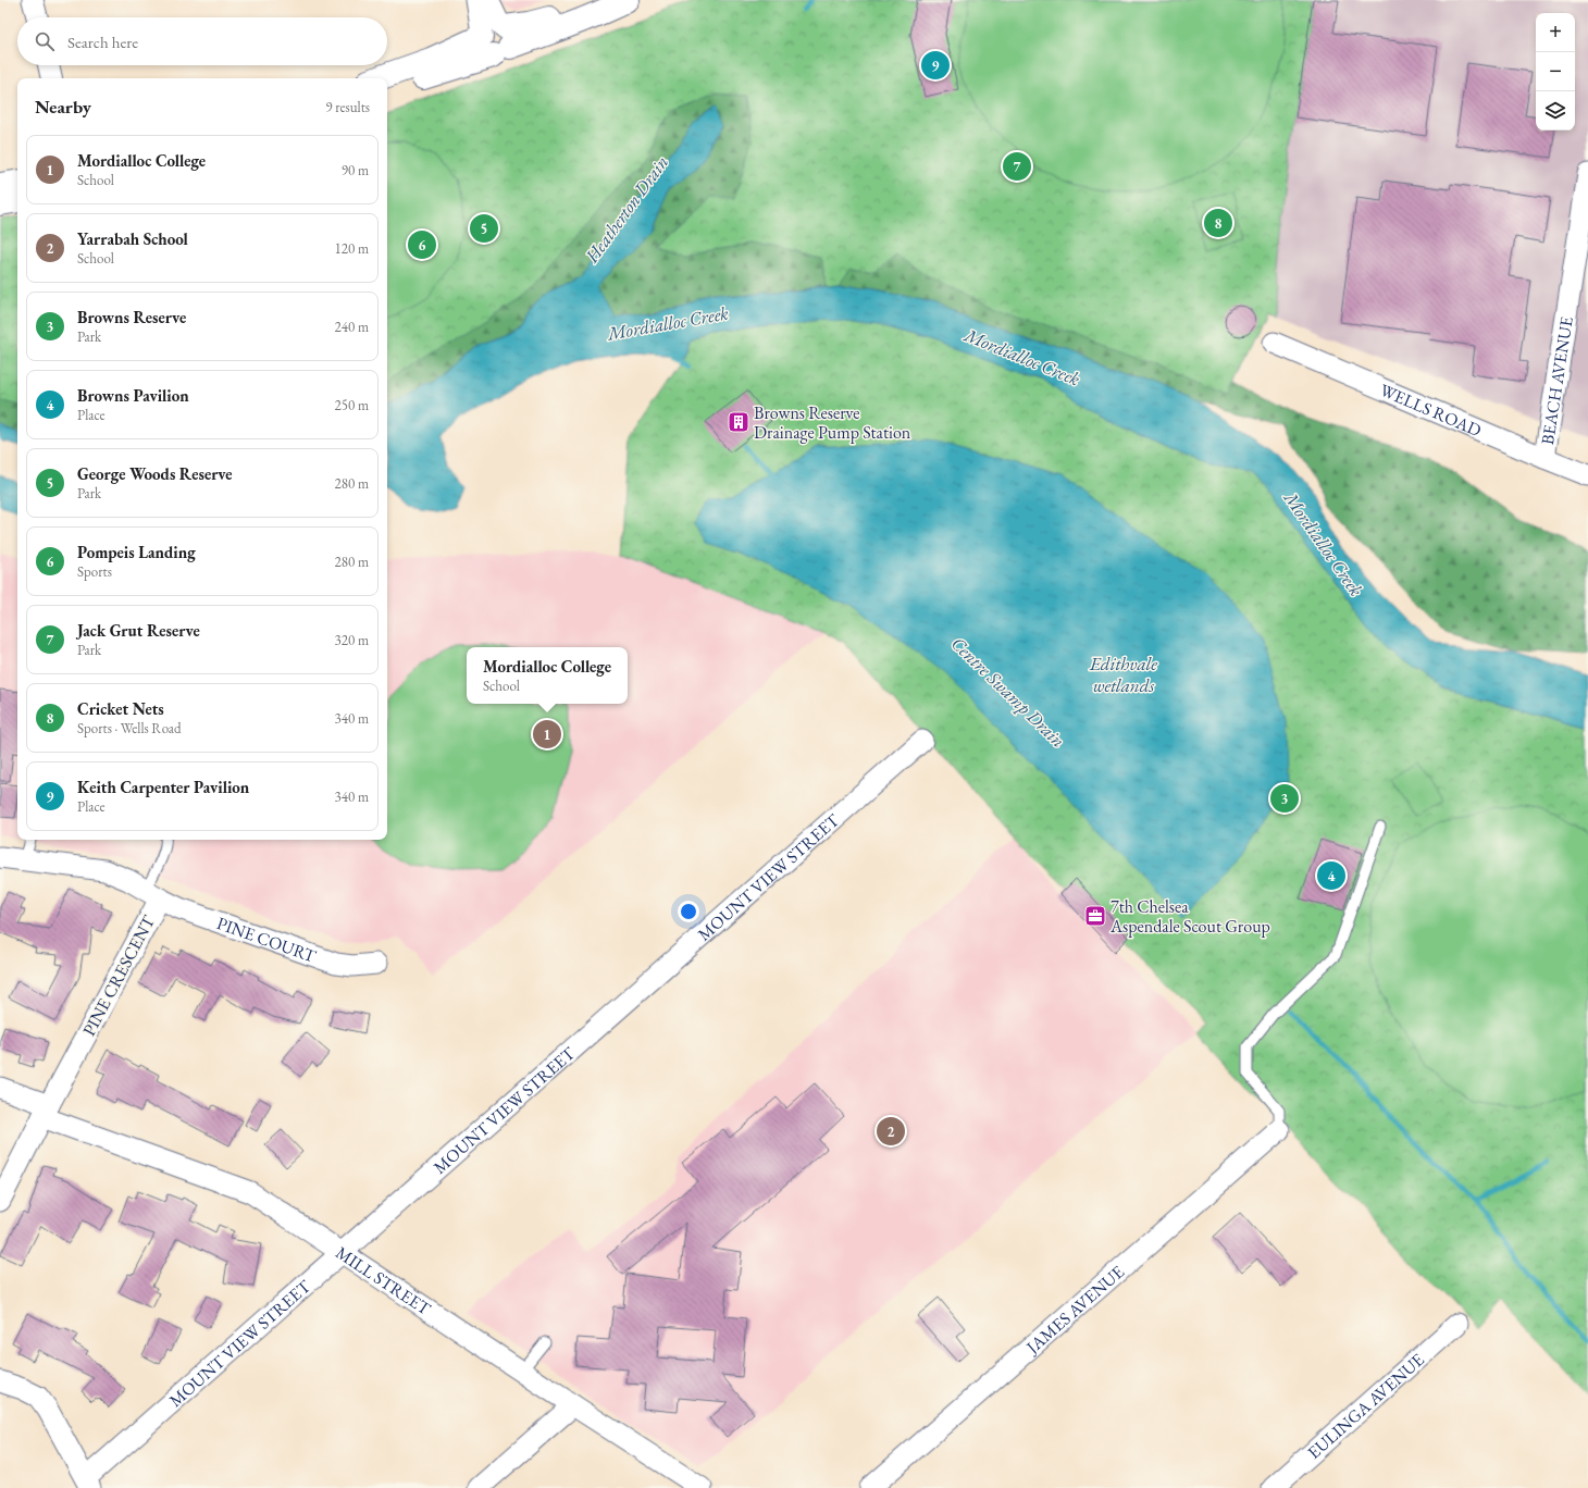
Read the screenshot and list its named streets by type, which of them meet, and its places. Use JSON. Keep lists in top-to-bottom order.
{
  "streets": {
    "street": [
      "BEACH AVENUE",
      "WELLS ROAD",
      "MOUNT VIEW STREET",
      "PINE COURT",
      "PINE CRESCENT",
      "MILL STREET",
      "JAMES AVENUE",
      "EULINGA AVENUE"
    ]
  },
  "crossings": [
    ["BEACH AVENUE", "WELLS ROAD"],
    ["MOUNT VIEW STREET", "MILL STREET"],
    ["PINE COURT", "PINE CRESCENT"],
    ["PINE CRESCENT", "MILL STREET"]
  ],
  "water": [
    "Heatherton Drain",
    "Mordialloc Creek",
    "Edithvale wetlands",
    "Centre Swamp Drain"
  ],
  "places": {
    "building": ["Browns Reserve Drainage Pump Station"],
    "office": ["7th Chelsea Aspendale Scout Group"]
  },
  "page": {
    "map_buttons": ["+", "−"],
    "search": "Search here",
    "pins": [
      "9",
      "7",
      "8",
      "5",
      "6",
      "1",
      "3",
      "4",
      "2"
    ],
    "heading": ["Nearby", "9 results"],
    "list": [
      {
        "mark": "1",
        "name": "Mordialloc College",
        "note": "School",
        "value": "90 m"
      },
      {
        "mark": "2",
        "name": "Yarrabah School",
        "note": "School",
        "value": "120 m"
      },
      {
        "mark": "3",
        "name": "Browns Reserve",
        "note": "Park",
        "value": "240 m"
      },
      {
        "mark": "4",
        "name": "Browns Pavilion",
        "note": "Place",
        "value": "250 m"
      },
      {
        "mark": "5",
        "name": "George Woods Reserve",
        "note": "Park",
        "value": "280 m"
      },
      {
        "mark": "6",
        "name": "Pompeis Landing",
        "note": "Sports",
        "value": "280 m"
      },
      {
        "mark": "7",
        "name": "Jack Grut Reserve",
        "note": "Park",
        "value": "320 m"
      },
      {
        "mark": "8",
        "name": "Cricket Nets",
        "note": "Sports · Wells Road",
        "value": "340 m"
      },
      {
        "mark": "9",
        "name": "Keith Carpenter Pavilion",
        "note": "Place",
        "value": "340 m"
      }
    ],
    "popup": ["Mordialloc College", "School"]
  }
}
